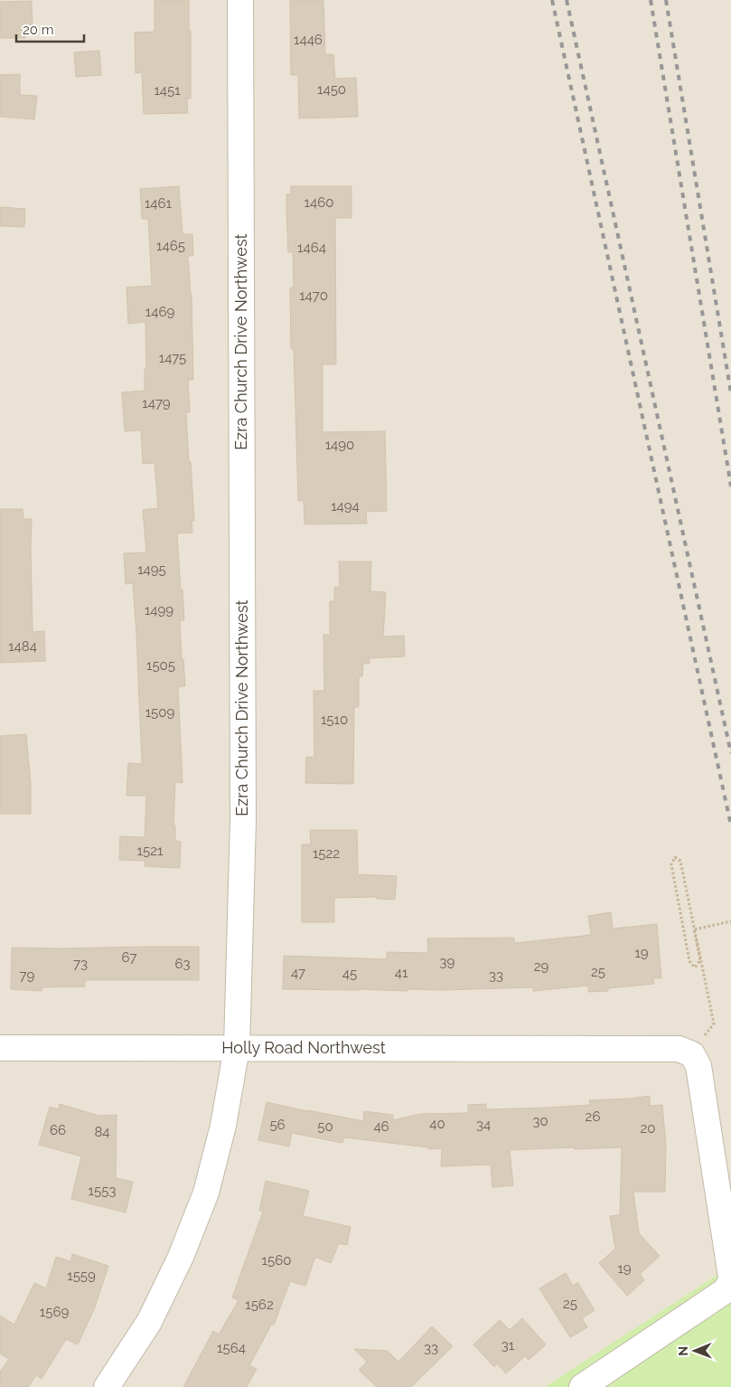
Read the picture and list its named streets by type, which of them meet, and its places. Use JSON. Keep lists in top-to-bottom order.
{
  "streets": {
    "street": ["Ezra Church Drive Northwest", "Holly Road Northwest"]
  },
  "crossings": [
    ["Ezra Church Drive Northwest", "Holly Road Northwest"]
  ],
  "house_numbers": [
    "1446",
    "1450",
    "1451",
    "1460",
    "1461",
    "1465",
    "1464",
    "1470",
    "1469",
    "1475",
    "1479",
    "1490",
    "1494",
    "1495",
    "1499",
    "1484",
    "1505",
    "1509",
    "1510",
    "1521",
    "1522",
    "19",
    "67",
    "39",
    "73",
    "63",
    "29",
    "25",
    "47",
    "41",
    "45",
    "79",
    "33",
    "26",
    "30",
    "40",
    "56",
    "34",
    "50",
    "46",
    "20",
    "66",
    "84",
    "1553",
    "1560",
    "19",
    "1559",
    "25",
    "1562",
    "1569",
    "31",
    "1564",
    "33"
  ],
  "scale_bar": "20 m",
  "north": "left"
}
